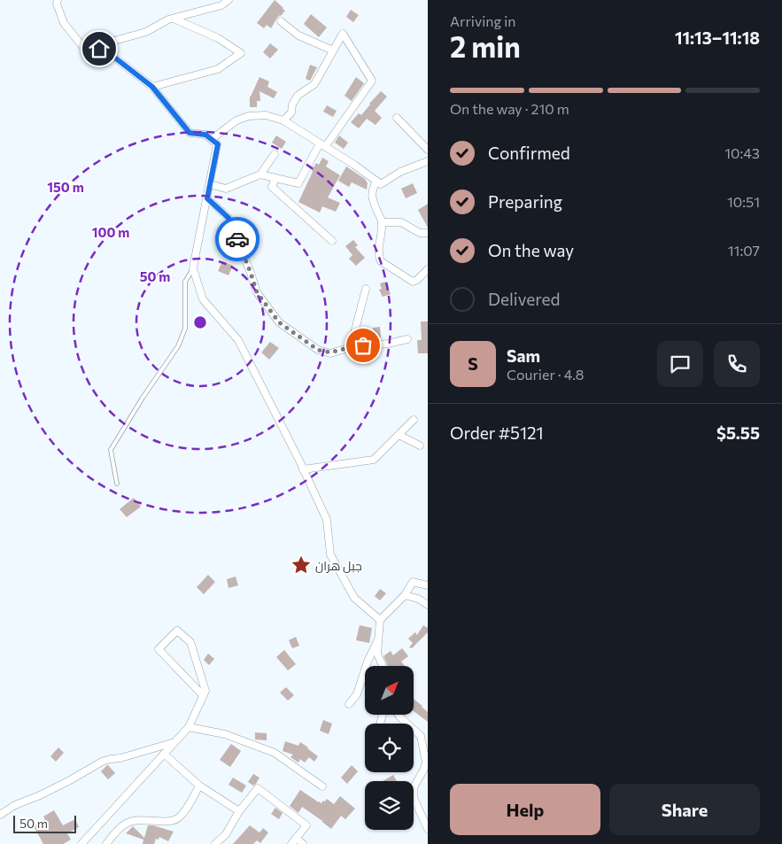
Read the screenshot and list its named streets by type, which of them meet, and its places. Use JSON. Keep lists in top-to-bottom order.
{
  "places": {
    "place": ["جبل هران"]
  },
  "scale_bar": "50 m",
  "north": "top right",
  "page": {
    "heading": ["2 min", "Arriving in", "11:13–11:18"],
    "panel": [
      "Sam",
      "Courier · 4.8",
      "Order #5121",
      "$5.55"
    ],
    "bar": "On the way · 210 m",
    "list": [
      ["Confirmed", "10:43"],
      ["Preparing", "10:51"],
      ["On the way", "11:07"],
      "Delivered"
    ],
    "round": "S",
    "buttons": ["Help", "Share"],
    "scale": "50 m"
  },
  "rings": ["150 m", "100 m", "50 m"]
}
